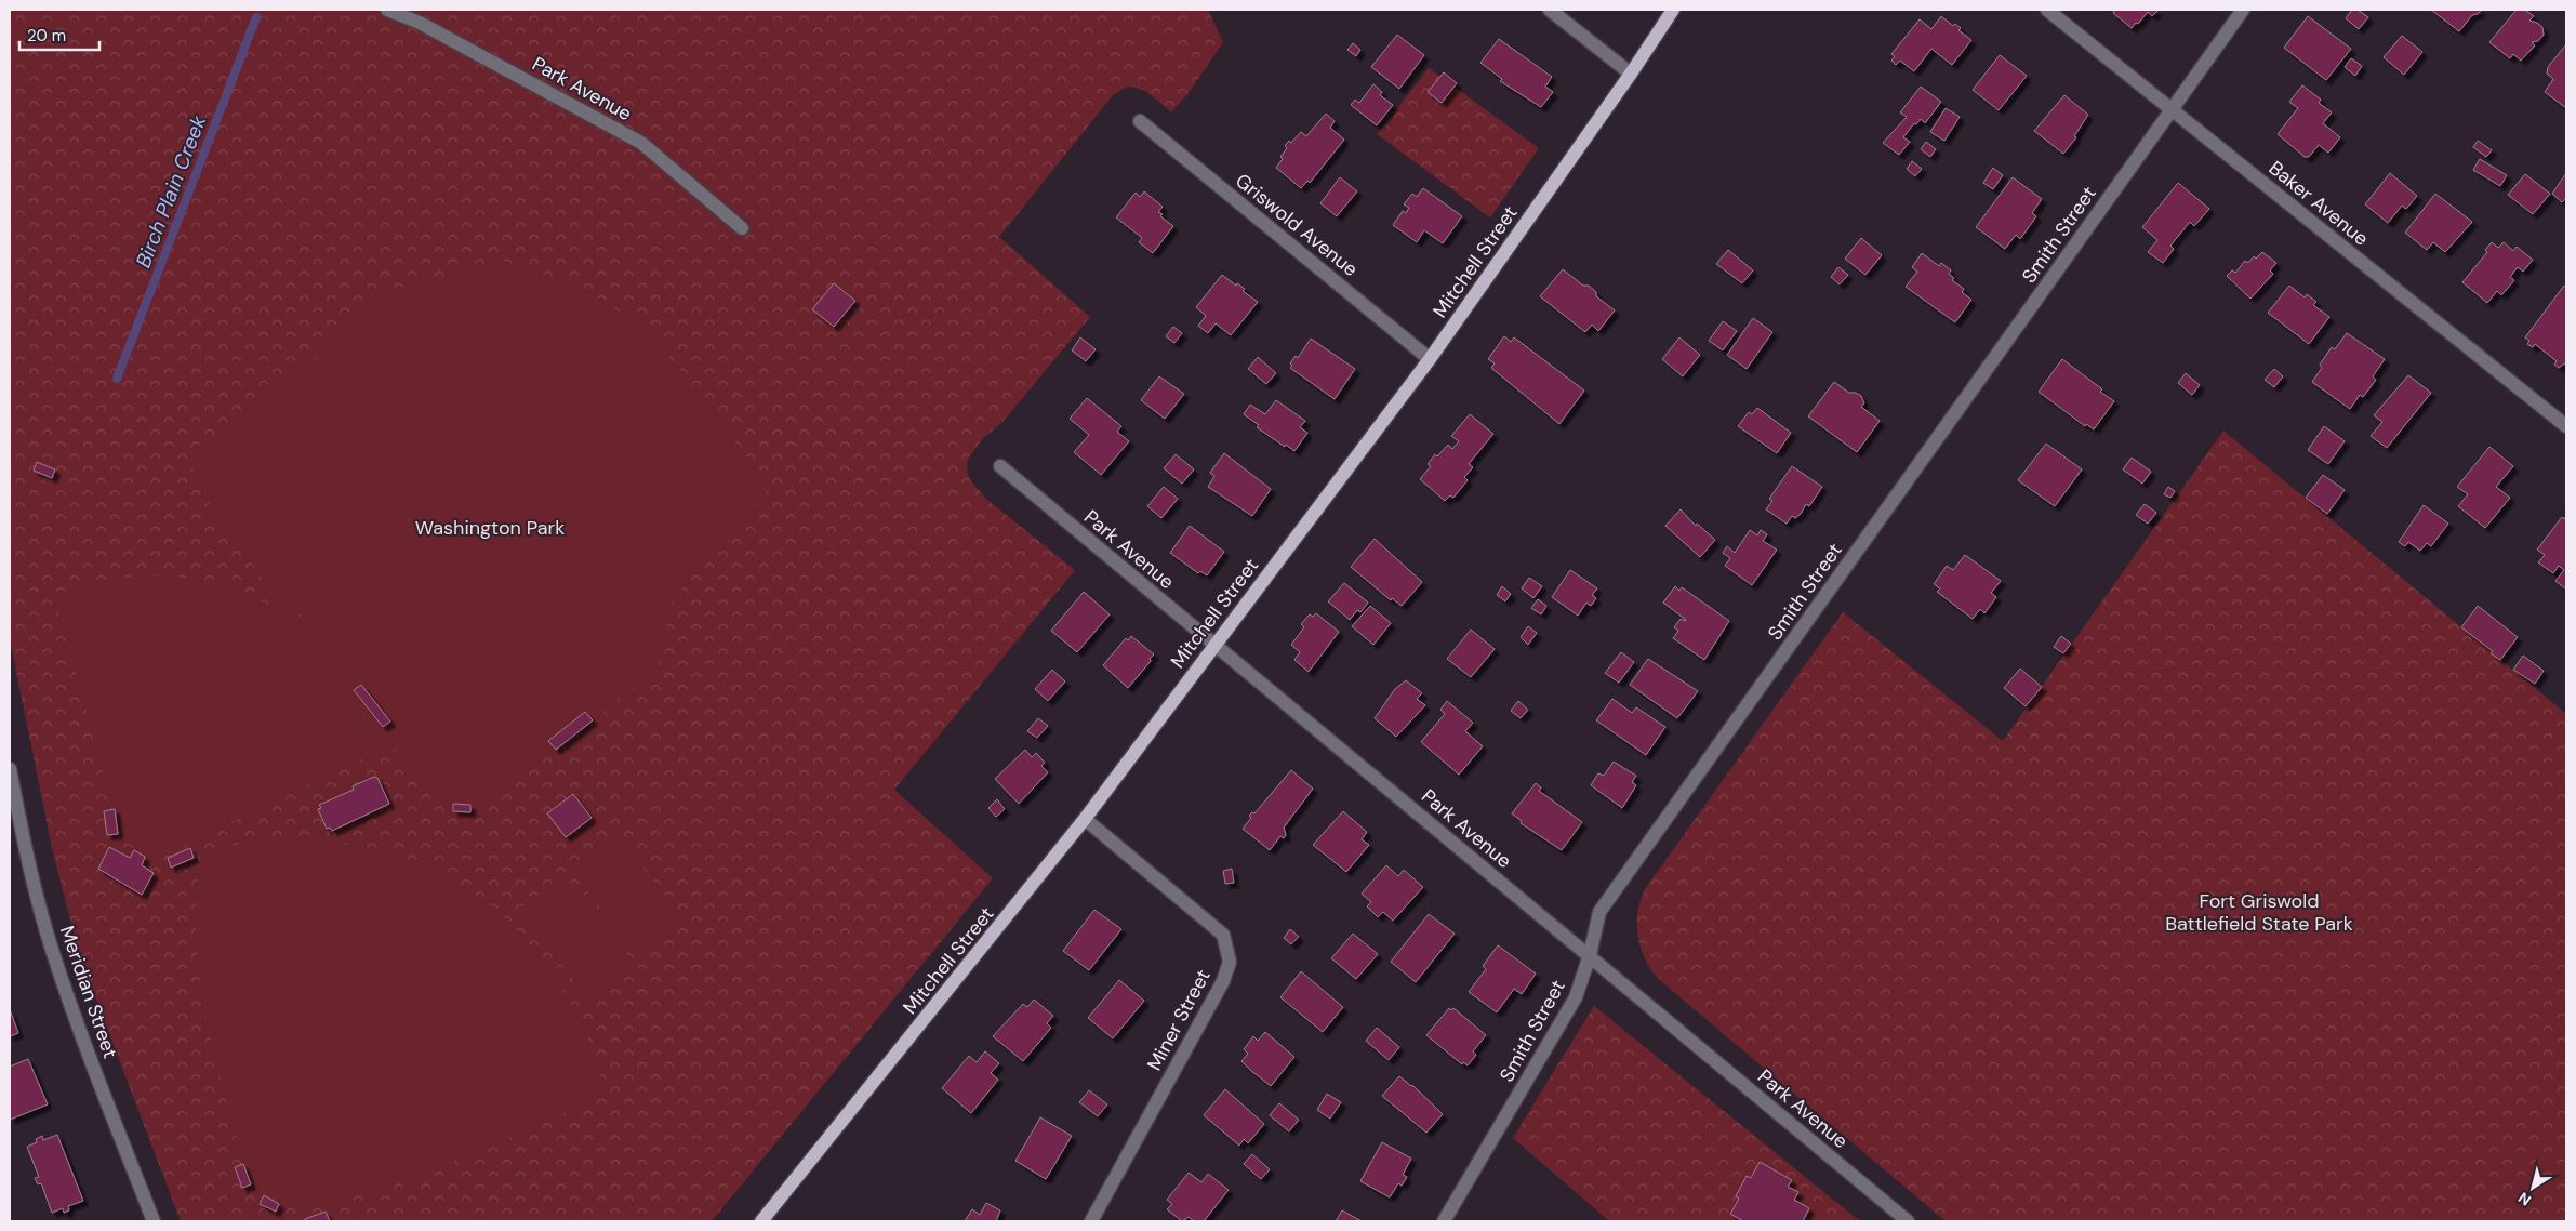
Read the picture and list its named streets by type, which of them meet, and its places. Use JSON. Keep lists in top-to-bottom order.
{
  "streets": {
    "main road": ["Mitchell Street"],
    "street": [
      "Park Avenue",
      "Baker Avenue",
      "Griswold Avenue",
      "Smith Street",
      "Meridian Street",
      "Miner Street"
    ]
  },
  "crossings": [
    ["Park Avenue", "Smith Street"],
    ["Park Avenue", "Mitchell Street"],
    ["Baker Avenue", "Smith Street"],
    ["Griswold Avenue", "Mitchell Street"],
    ["Mitchell Street", "Miner Street"]
  ],
  "water": ["Birch Plain Creek"],
  "parks": ["Washington Park", "Fort Griswold Battlefield State Park"],
  "scale_bar": "20 m",
  "north": "bottom left"
}
